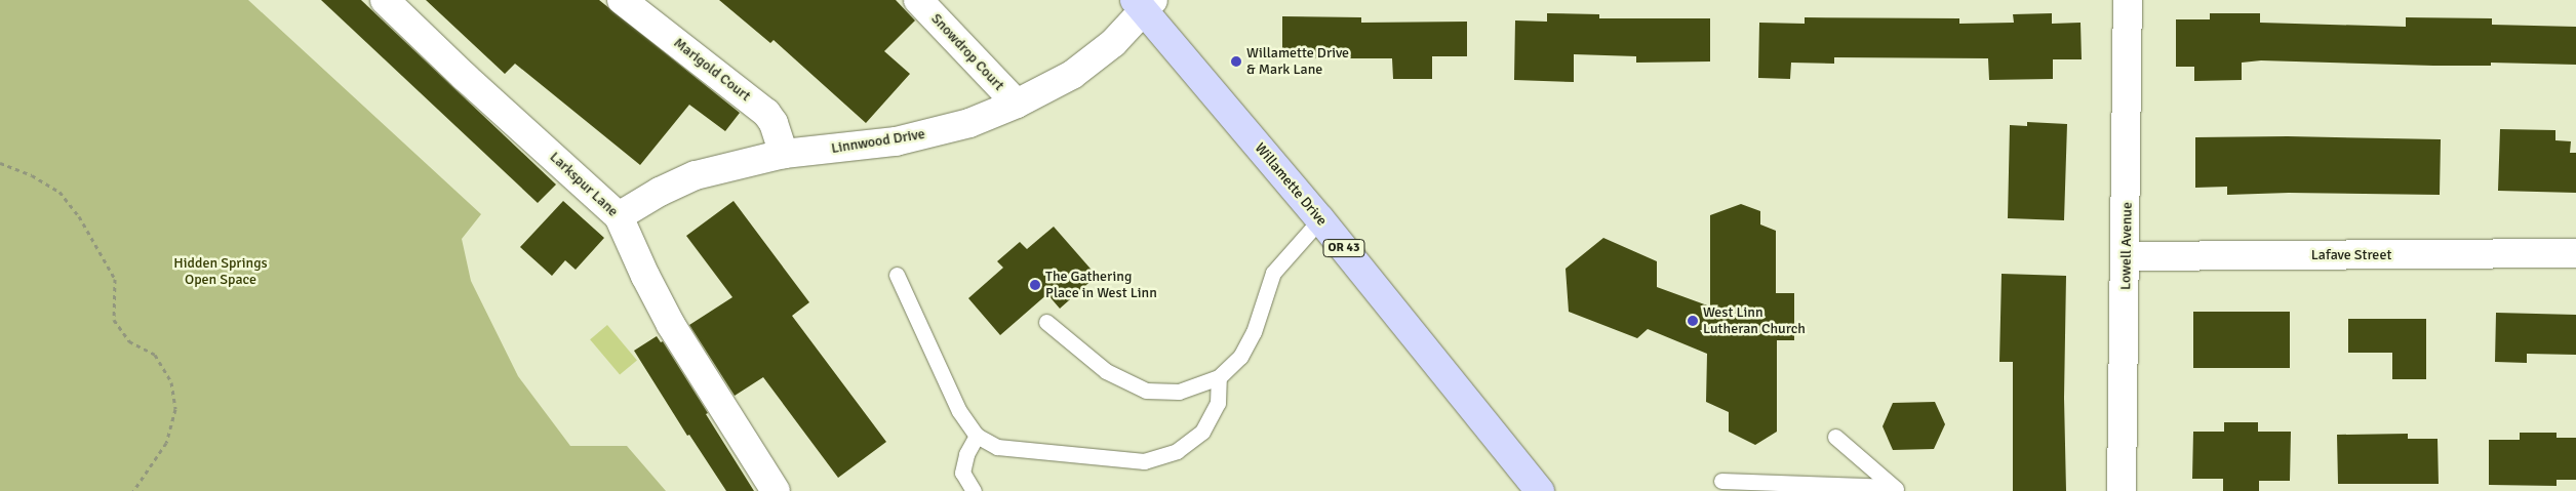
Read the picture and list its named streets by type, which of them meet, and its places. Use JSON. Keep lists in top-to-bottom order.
{
  "streets": {
    "main road": ["Willamette Drive", "OR 43"],
    "street": [
      "Snowdrop Court",
      "Marigold Court",
      "Linnwood Drive",
      "Larkspur Lane",
      "Lowell Avenue",
      "Lafave Street"
    ]
  },
  "crossings": [
    ["Snowdrop Court", "Linnwood Drive"],
    ["Marigold Court", "Linnwood Drive"],
    ["Linnwood Drive", "Larkspur Lane"],
    ["Linnwood Drive", "Willamette Drive"],
    ["Lowell Avenue", "Lafave Street"]
  ],
  "parks": ["Hidden Springs Open Space"],
  "places": ["Willamette Drive & Mark Lane", "The Gathering Place in West Linn", "West Linn Lutheran Church"]
}
